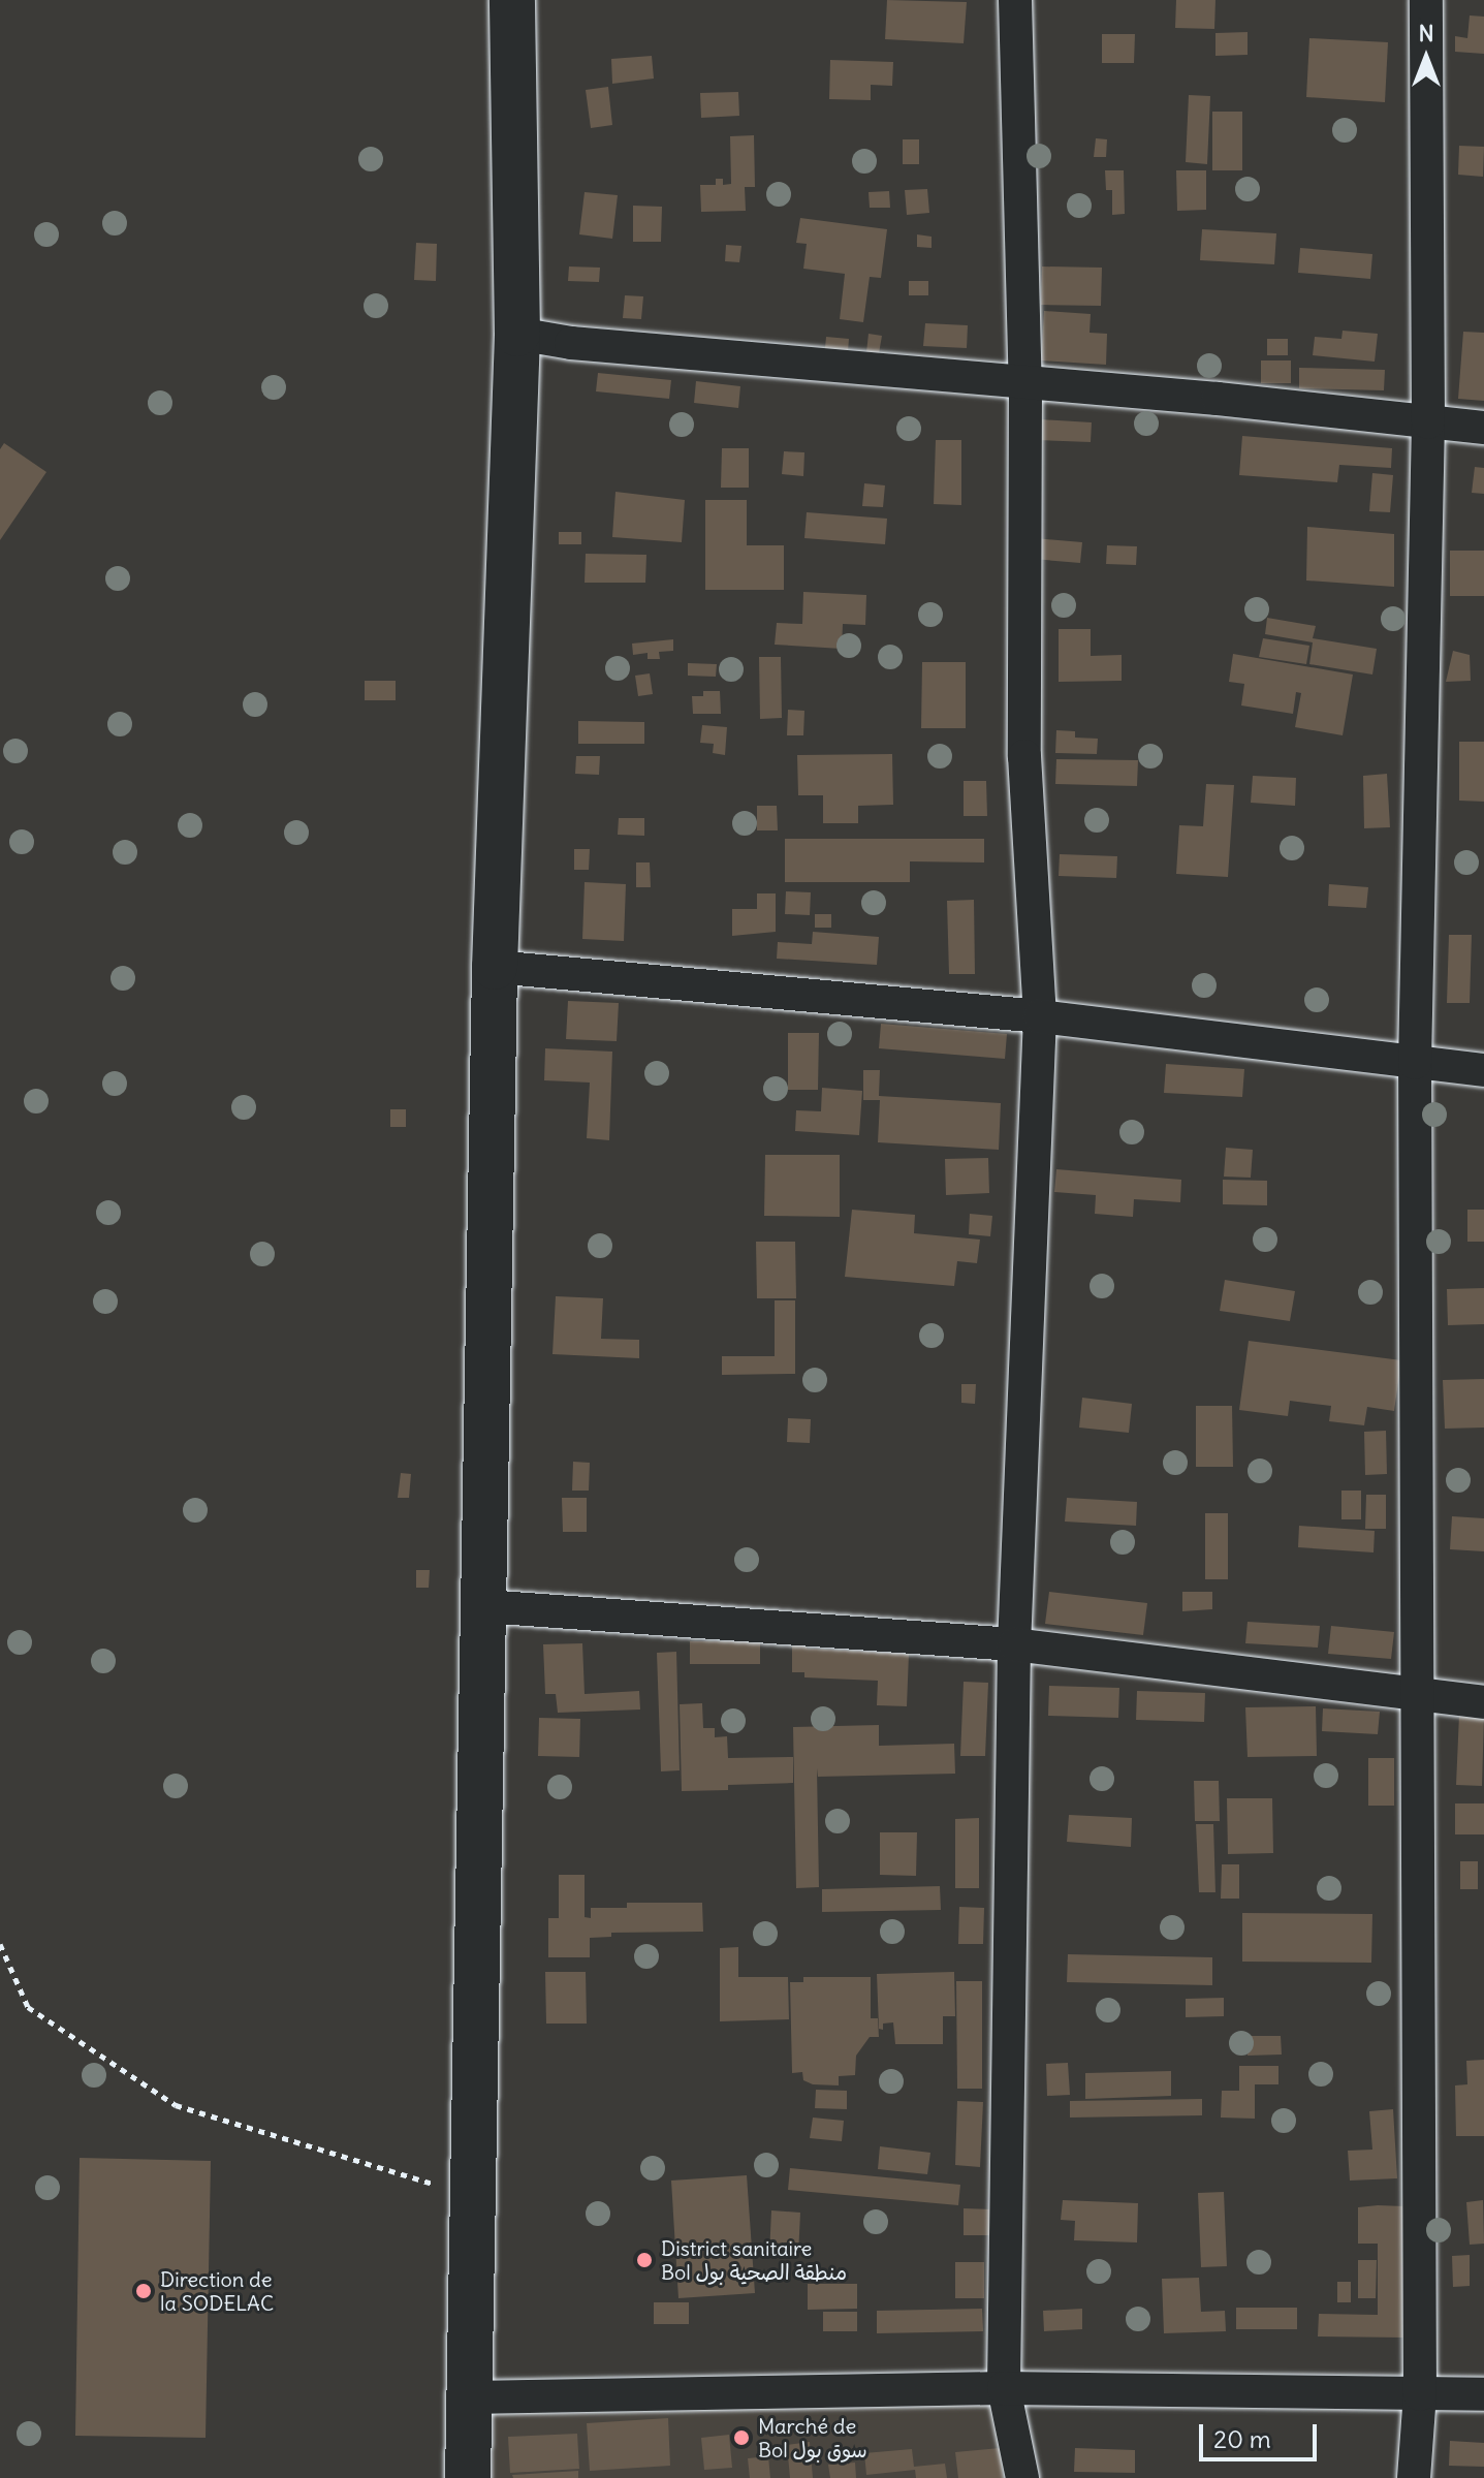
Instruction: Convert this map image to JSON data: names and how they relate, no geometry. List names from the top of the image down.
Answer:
{
  "places": ["District sanitaire Bol منطقة الصحية بول", "Direction de la SODELAC", "Marché de Bol سوق بول"],
  "scale_bar": "20 m",
  "north": "top"
}
